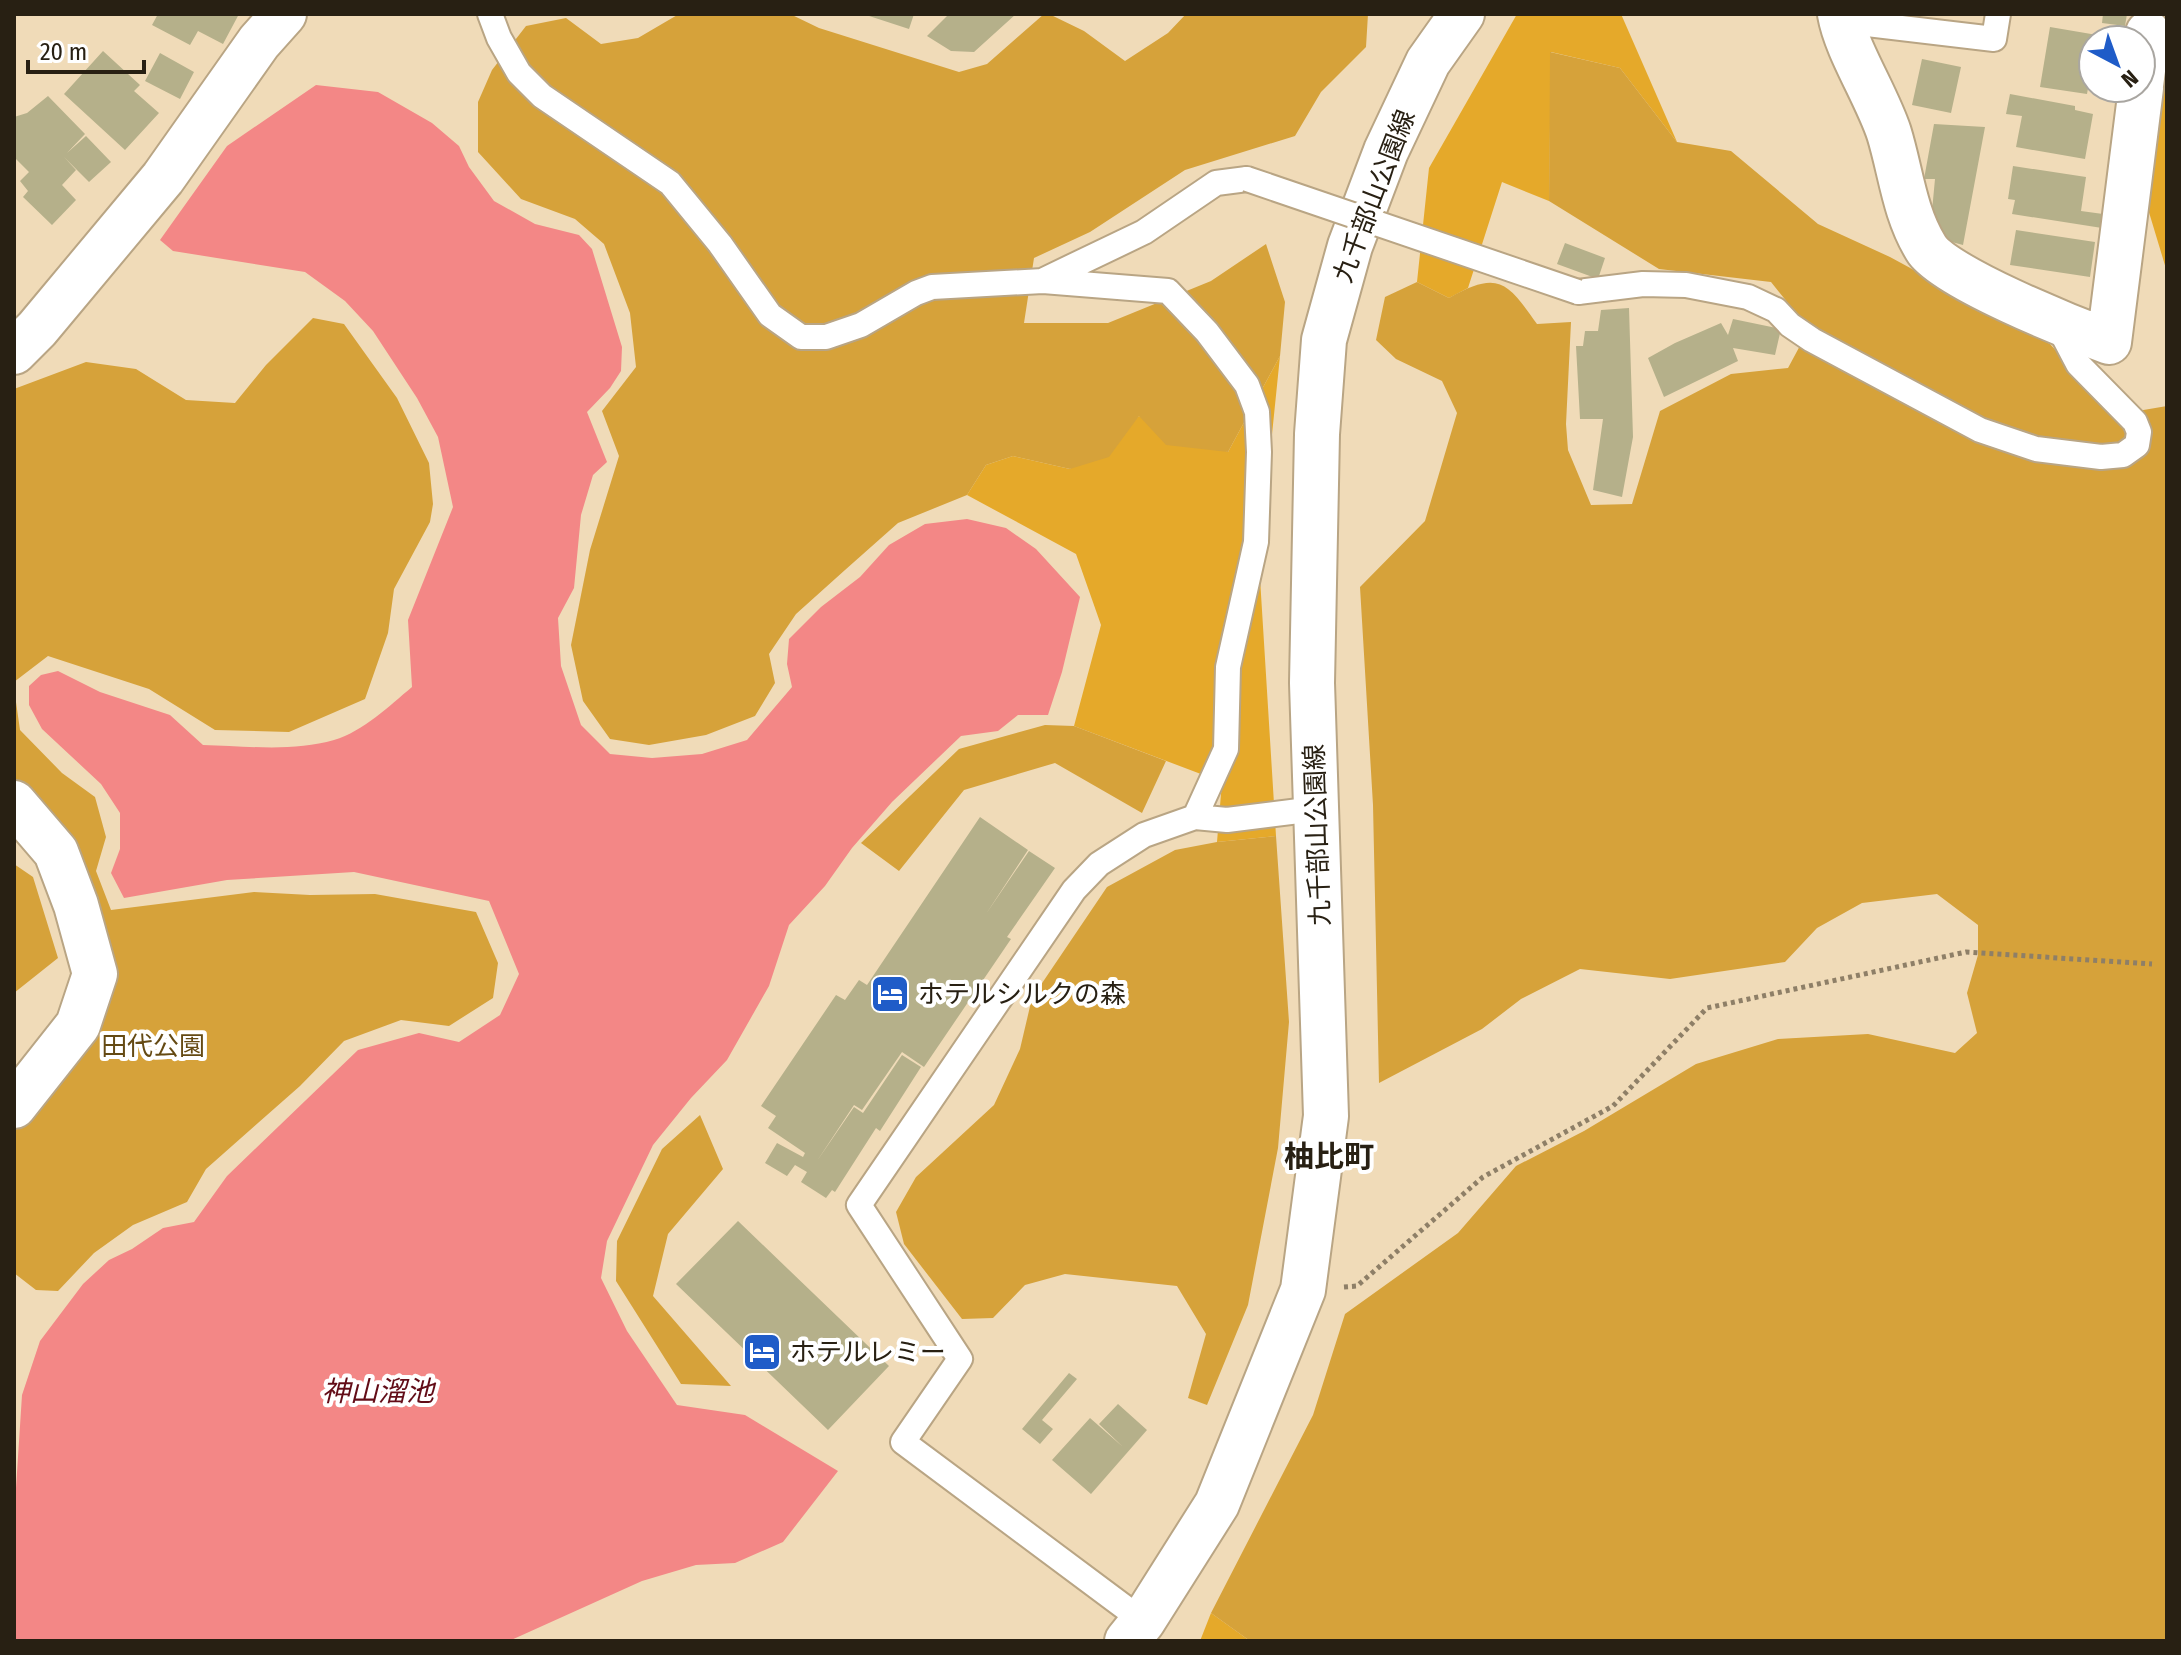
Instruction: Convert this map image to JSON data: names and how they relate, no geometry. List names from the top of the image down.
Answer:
{
  "streets": {
    "main road": ["九千部山公園線"]
  },
  "districts": ["柚比町"],
  "water": ["神山溜池"],
  "parks": ["田代公園"],
  "places": {
    "hotel": ["ホテルシルクの森", "ホテルレミー"]
  },
  "scale_bar": "20 m",
  "north": "bottom right"
}
